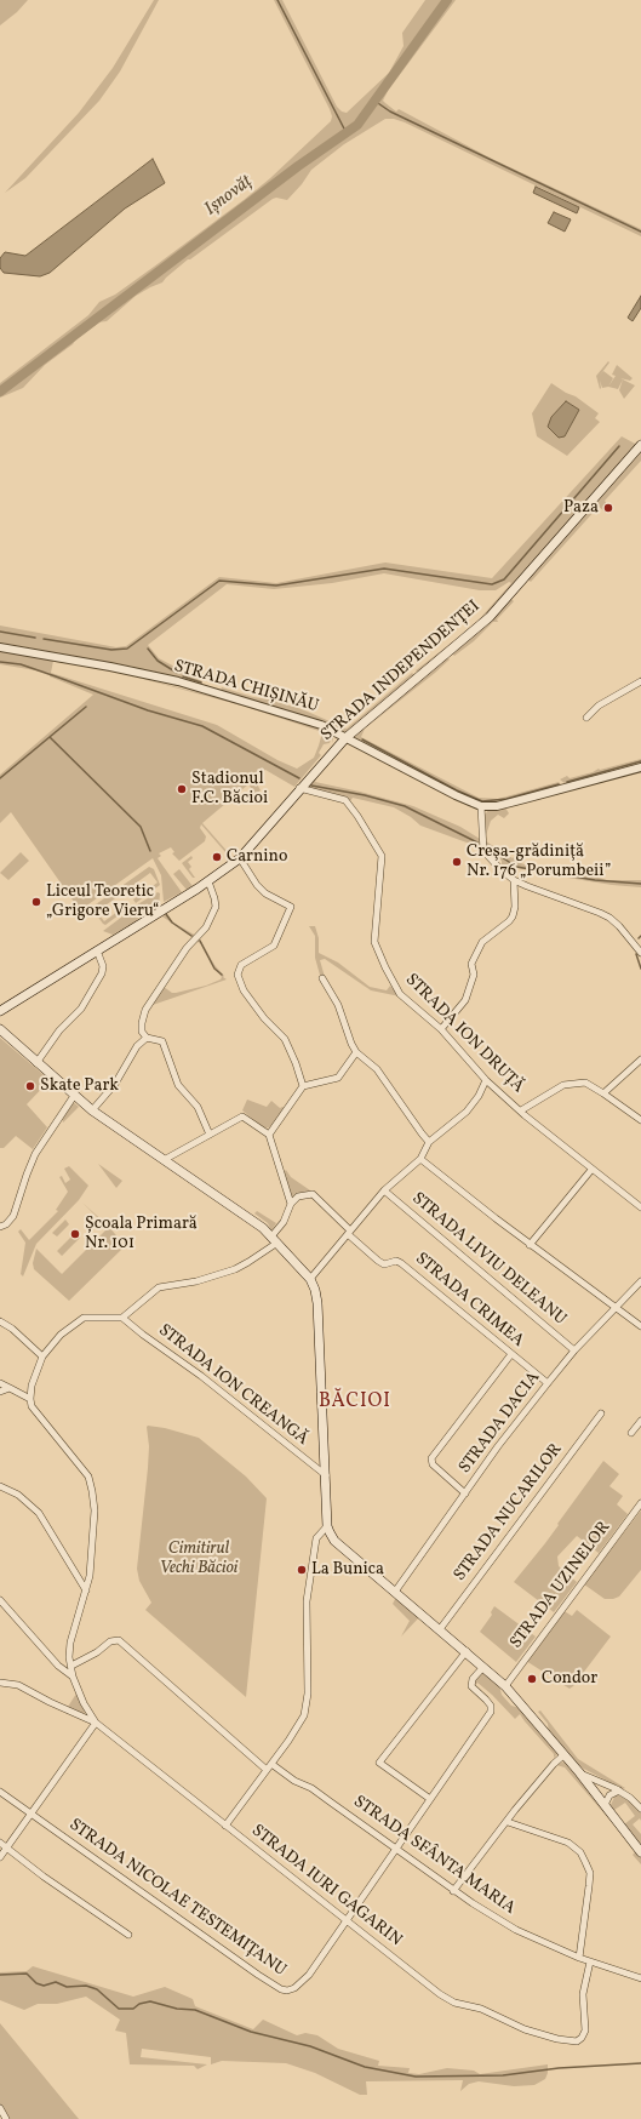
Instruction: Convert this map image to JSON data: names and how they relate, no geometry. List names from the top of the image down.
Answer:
{
  "streets": {
    "main road": ["STRADA INDEPENDENȚEI"],
    "street": [
      "STRADA CHIȘINĂU",
      "STRADA ION DRUȚĂ",
      "STRADA LIVIU DELEANU",
      "STRADA CRIMEA",
      "STRADA ION CREANGĂ",
      "STRADA DACIA",
      "STRADA NUCARILOR",
      "STRADA UZINELOR",
      "STRADA SFÂNTA MARIA",
      "STRADA IURI GAGARIN",
      "STRADA NICOLAE TESTEMIȚANU"
    ]
  },
  "crossings": [
    ["STRADA INDEPENDENȚEI", "STRADA CHIȘINĂU"],
    ["STRADA INDEPENDENȚEI", "STRADA ION DRUȚĂ"],
    ["STRADA LIVIU DELEANU", "STRADA DACIA"],
    ["STRADA CRIMEA", "STRADA DACIA"],
    ["STRADA SFÂNTA MARIA", "STRADA IURI GAGARIN"],
    ["STRADA SFÂNTA MARIA", "STRADA NICOLAE TESTEMIȚANU"],
    ["STRADA IURI GAGARIN", "STRADA NICOLAE TESTEMIȚANU"]
  ],
  "districts": ["BĂCIOI"],
  "water": ["Ișnovăț"],
  "parks": ["Cimitirul Vechi Băcioi"],
  "places": [
    "Paza",
    "Stadionul F.C. Băcioi",
    "Carnino",
    "Creşa-grădiniţă Nr. 176 „Porumbeii”",
    "Liceul Teoretic „Grigore Vieru“",
    "Skate Park",
    "Școala Primară Nr. 101",
    "La Bunica",
    "Condor"
  ]
}
